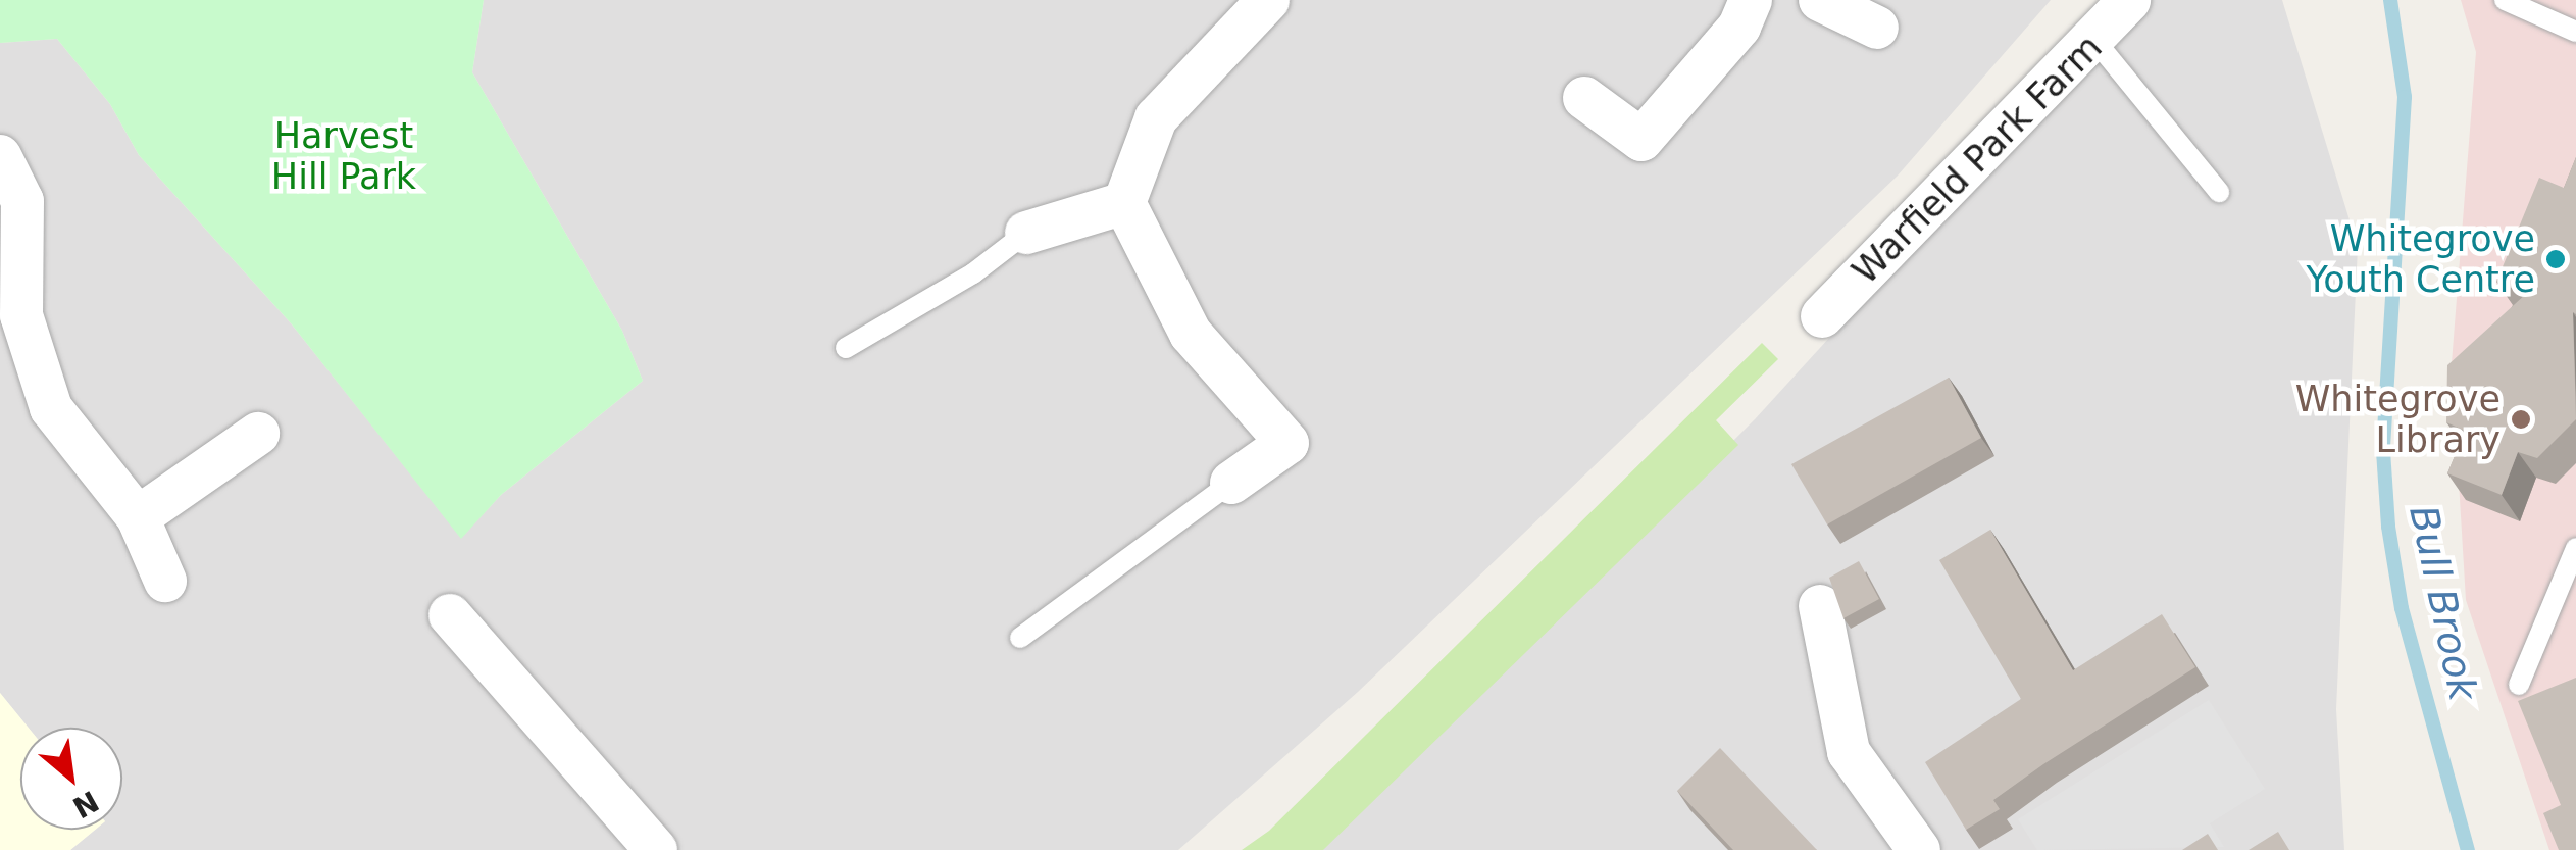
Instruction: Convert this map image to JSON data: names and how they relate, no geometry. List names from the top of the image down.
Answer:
{
  "streets": {
    "street": ["Warfield Park Farm"]
  },
  "water": ["Bull Brook"],
  "parks": ["Harvest Hill Park"],
  "places": ["Whitegrove Youth Centre", "Whitegrove Library"],
  "north": "bottom right"
}
